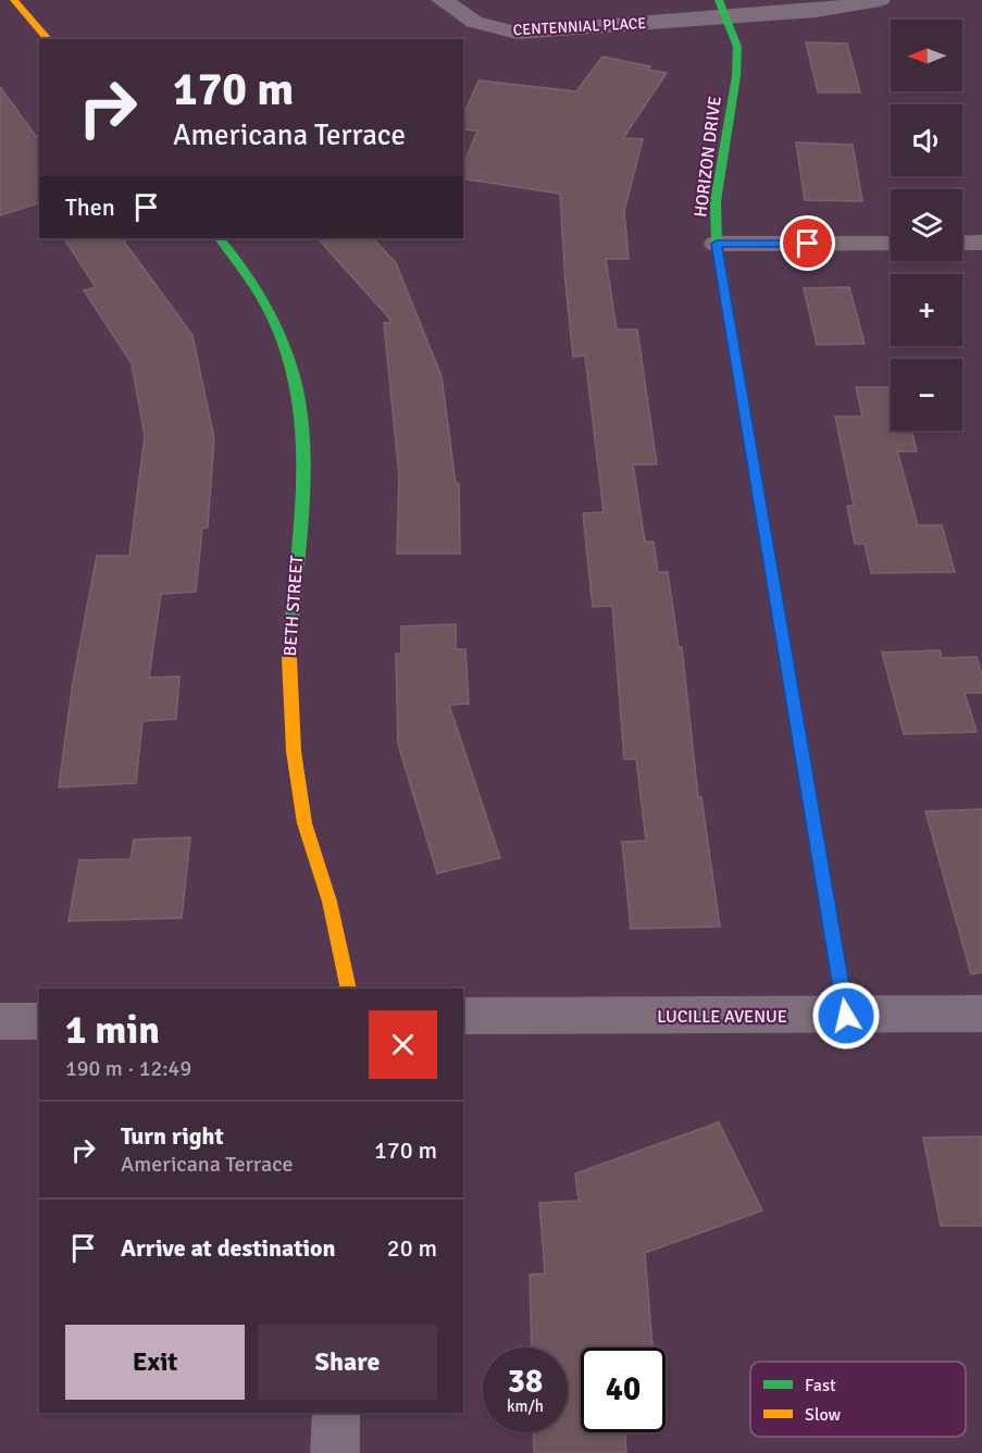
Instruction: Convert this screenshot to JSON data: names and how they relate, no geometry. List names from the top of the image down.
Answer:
{
  "streets": {
    "street": [
      "CENTENNIAL PLACE",
      "HORIZON DRIVE",
      "BETH STREET",
      "LUCILLE AVENUE"
    ]
  },
  "crossings": [
    ["CENTENNIAL PLACE", "HORIZON DRIVE"],
    ["HORIZON DRIVE", "LUCILLE AVENUE"]
  ],
  "legend": ["Fast", "Slow"],
  "north": "left",
  "page": {
    "map_buttons": ["+", "−"],
    "turn": ["170 m", "Americana Terrace"],
    "then": "Then",
    "heading": ["1 min", "190 m · 12:49"],
    "list": [
      {
        "name": "Turn right",
        "note": "Americana Terrace",
        "value": "170 m"
      },
      {
        "name": "Arrive at destination",
        "value": "20 m"
      }
    ],
    "buttons": ["Exit", "Share"],
    "speed": "38 km/h",
    "limit": "40"
  }
}
